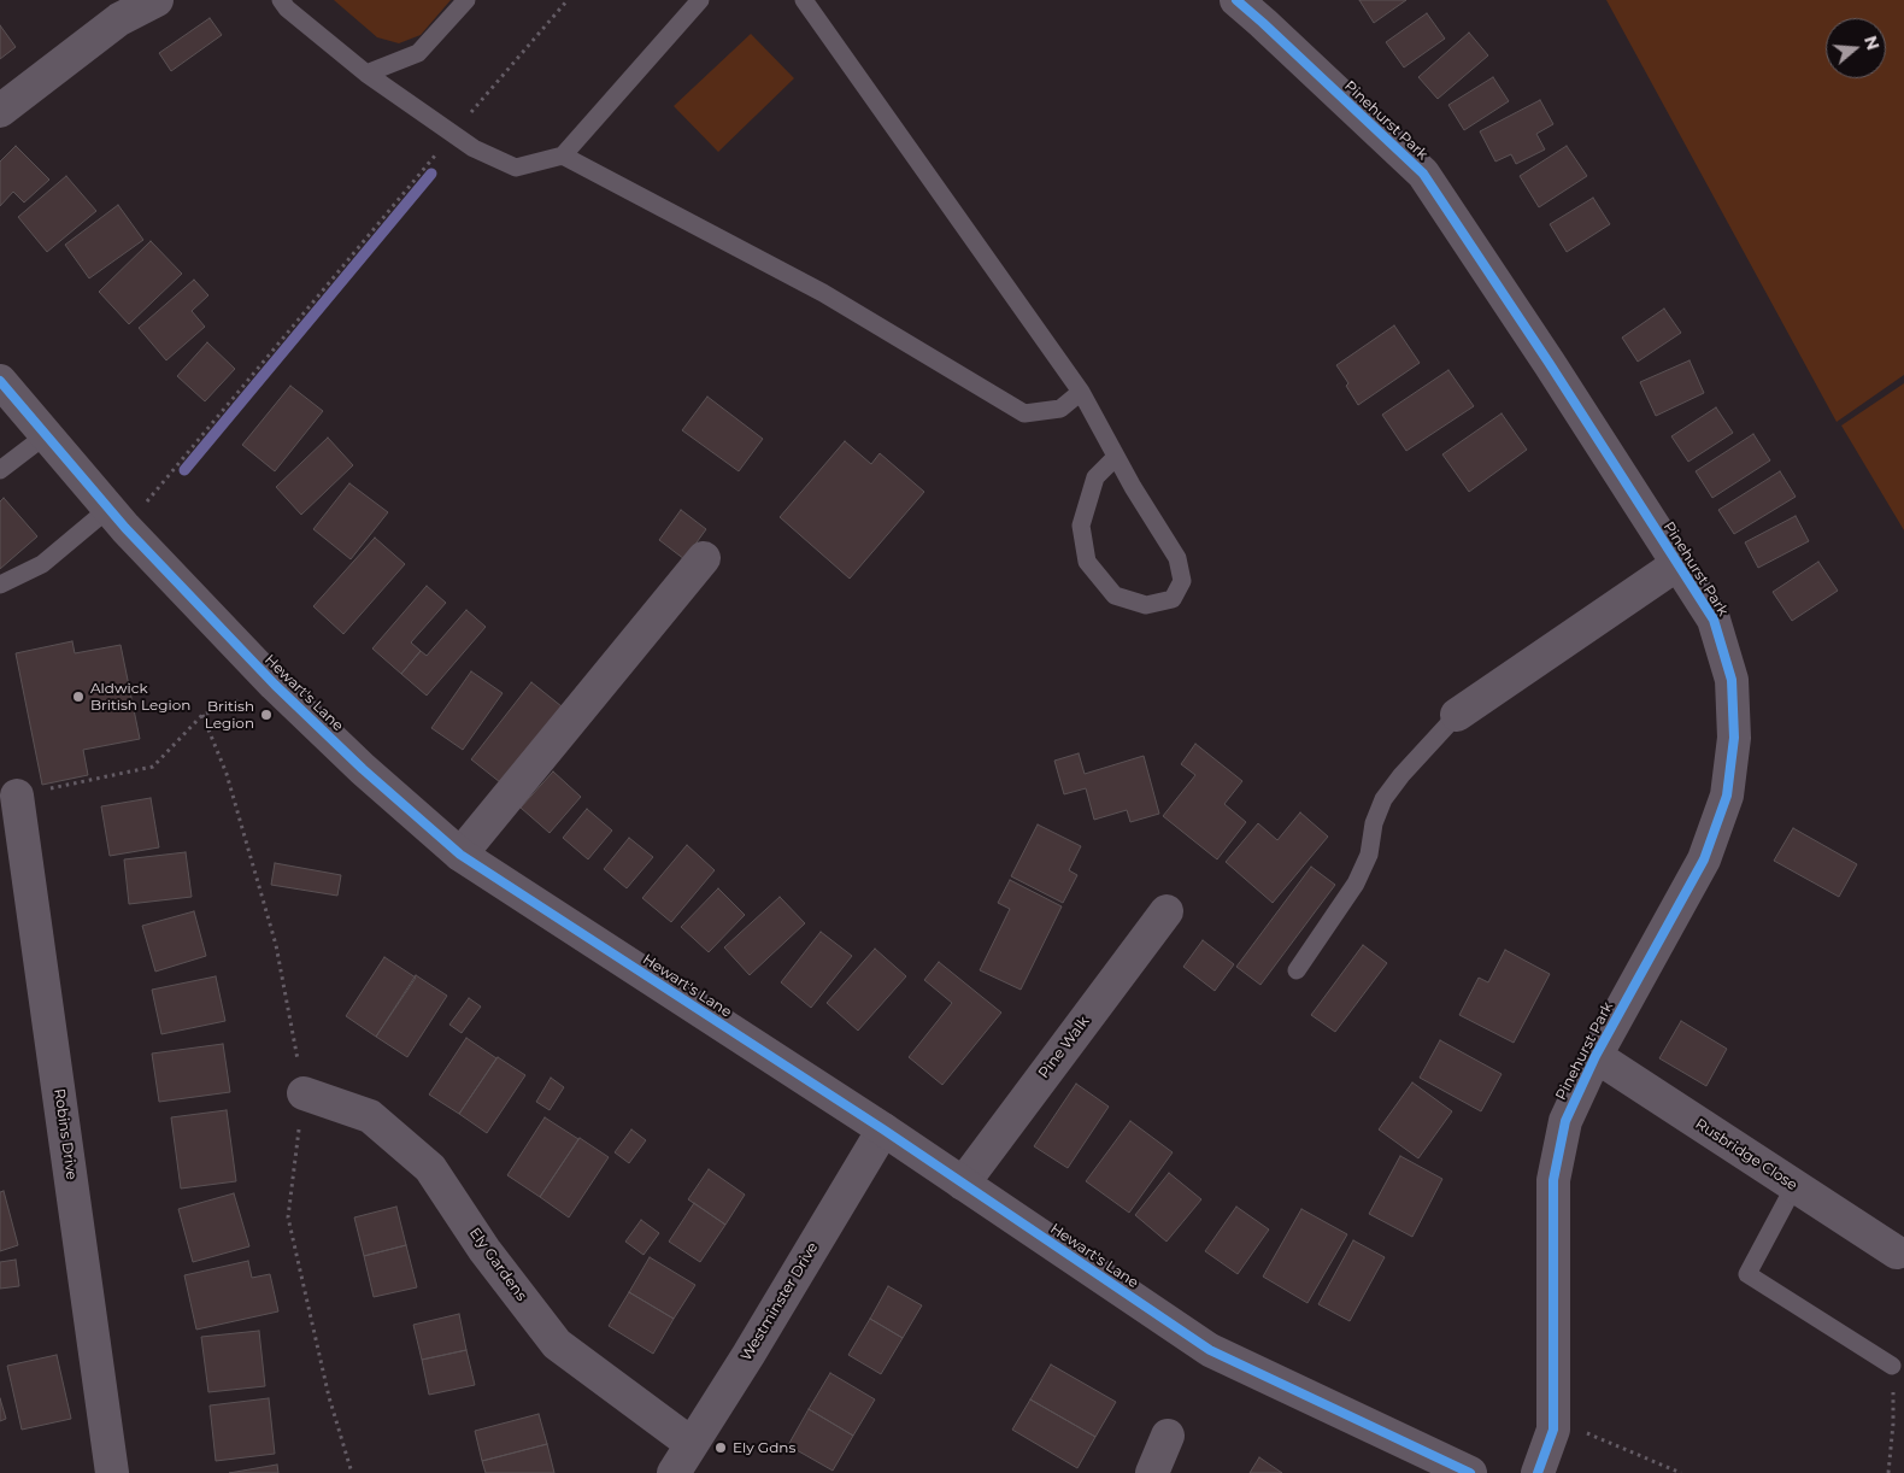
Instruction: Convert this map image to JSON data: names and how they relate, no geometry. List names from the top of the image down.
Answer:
{
  "streets": {
    "street": [
      "Pinehurst Park",
      "Hewart's Lane",
      "Pine Walk",
      "Robins Drive",
      "Rusbridge Close",
      "Ely Gardens",
      "Westminster Drive"
    ]
  },
  "crossings": [
    ["Pinehurst Park", "Rusbridge Close"],
    ["Hewart's Lane", "Pine Walk"],
    ["Hewart's Lane", "Westminster Drive"],
    ["Ely Gardens", "Westminster Drive"]
  ],
  "places": ["Aldwick British Legion", "British Legion", "Ely Gdns"],
  "north": "right"
}
